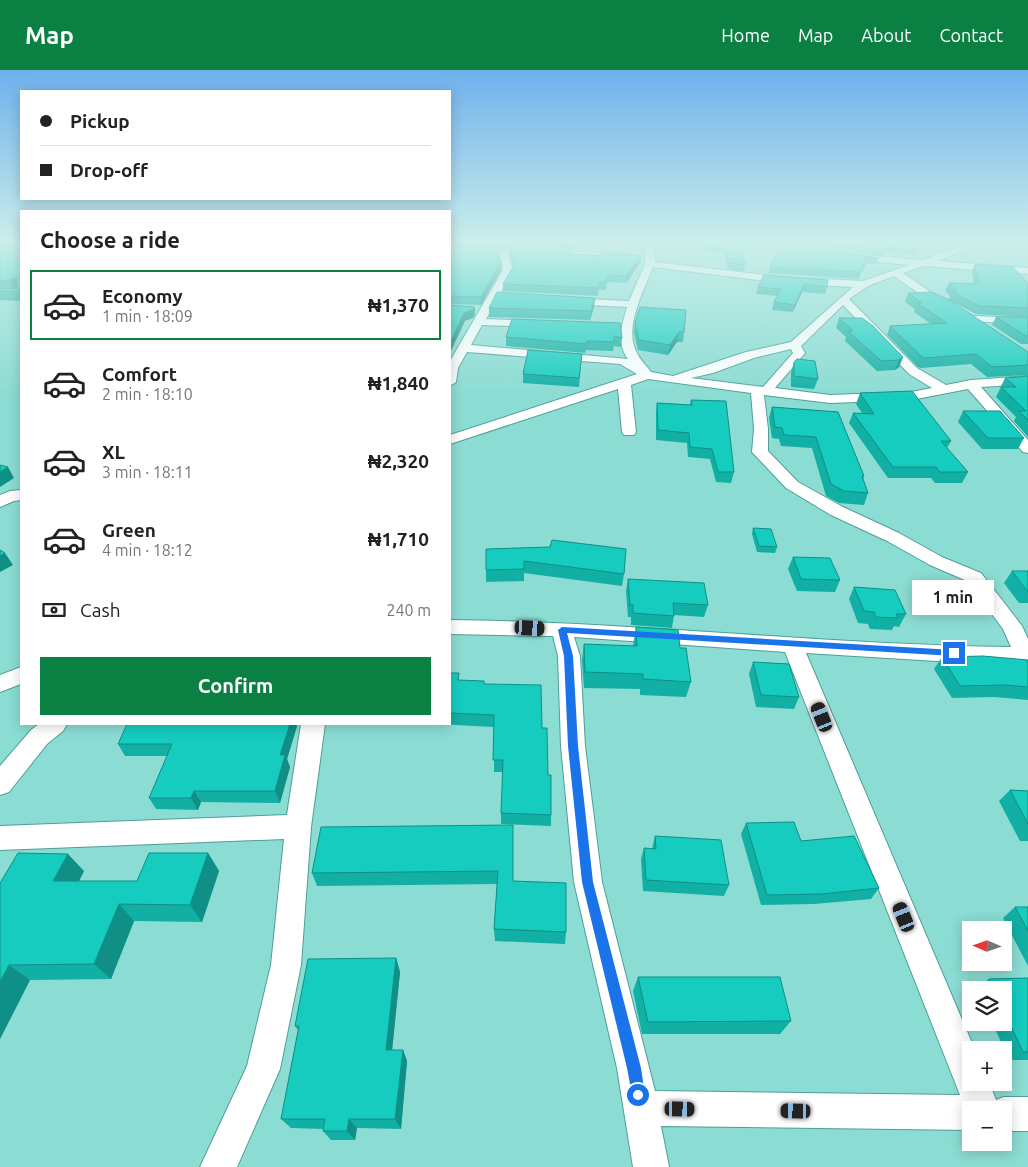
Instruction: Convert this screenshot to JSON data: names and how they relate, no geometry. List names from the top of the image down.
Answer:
{
  "north": "left",
  "page": {
    "header": "Map",
    "nav": [
      "Home",
      "Map",
      "About",
      "Contact"
    ],
    "banner": ["Pickup", "Drop-off"],
    "heading": "Choose a ride",
    "list": [
      {
        "name": "Economy",
        "note": "1 min · 18:09",
        "value": "₦1,370"
      },
      {
        "name": "Comfort",
        "note": "2 min · 18:10",
        "value": "₦1,840"
      },
      {
        "name": "XL",
        "note": "3 min · 18:11",
        "value": "₦2,320"
      },
      {
        "name": "Green",
        "note": "4 min · 18:12",
        "value": "₦1,710"
      }
    ],
    "bubble": "1 min",
    "pay": ["Cash", "240 m"],
    "buttons": "Confirm",
    "map_buttons": ["+", "−"]
  }
}
